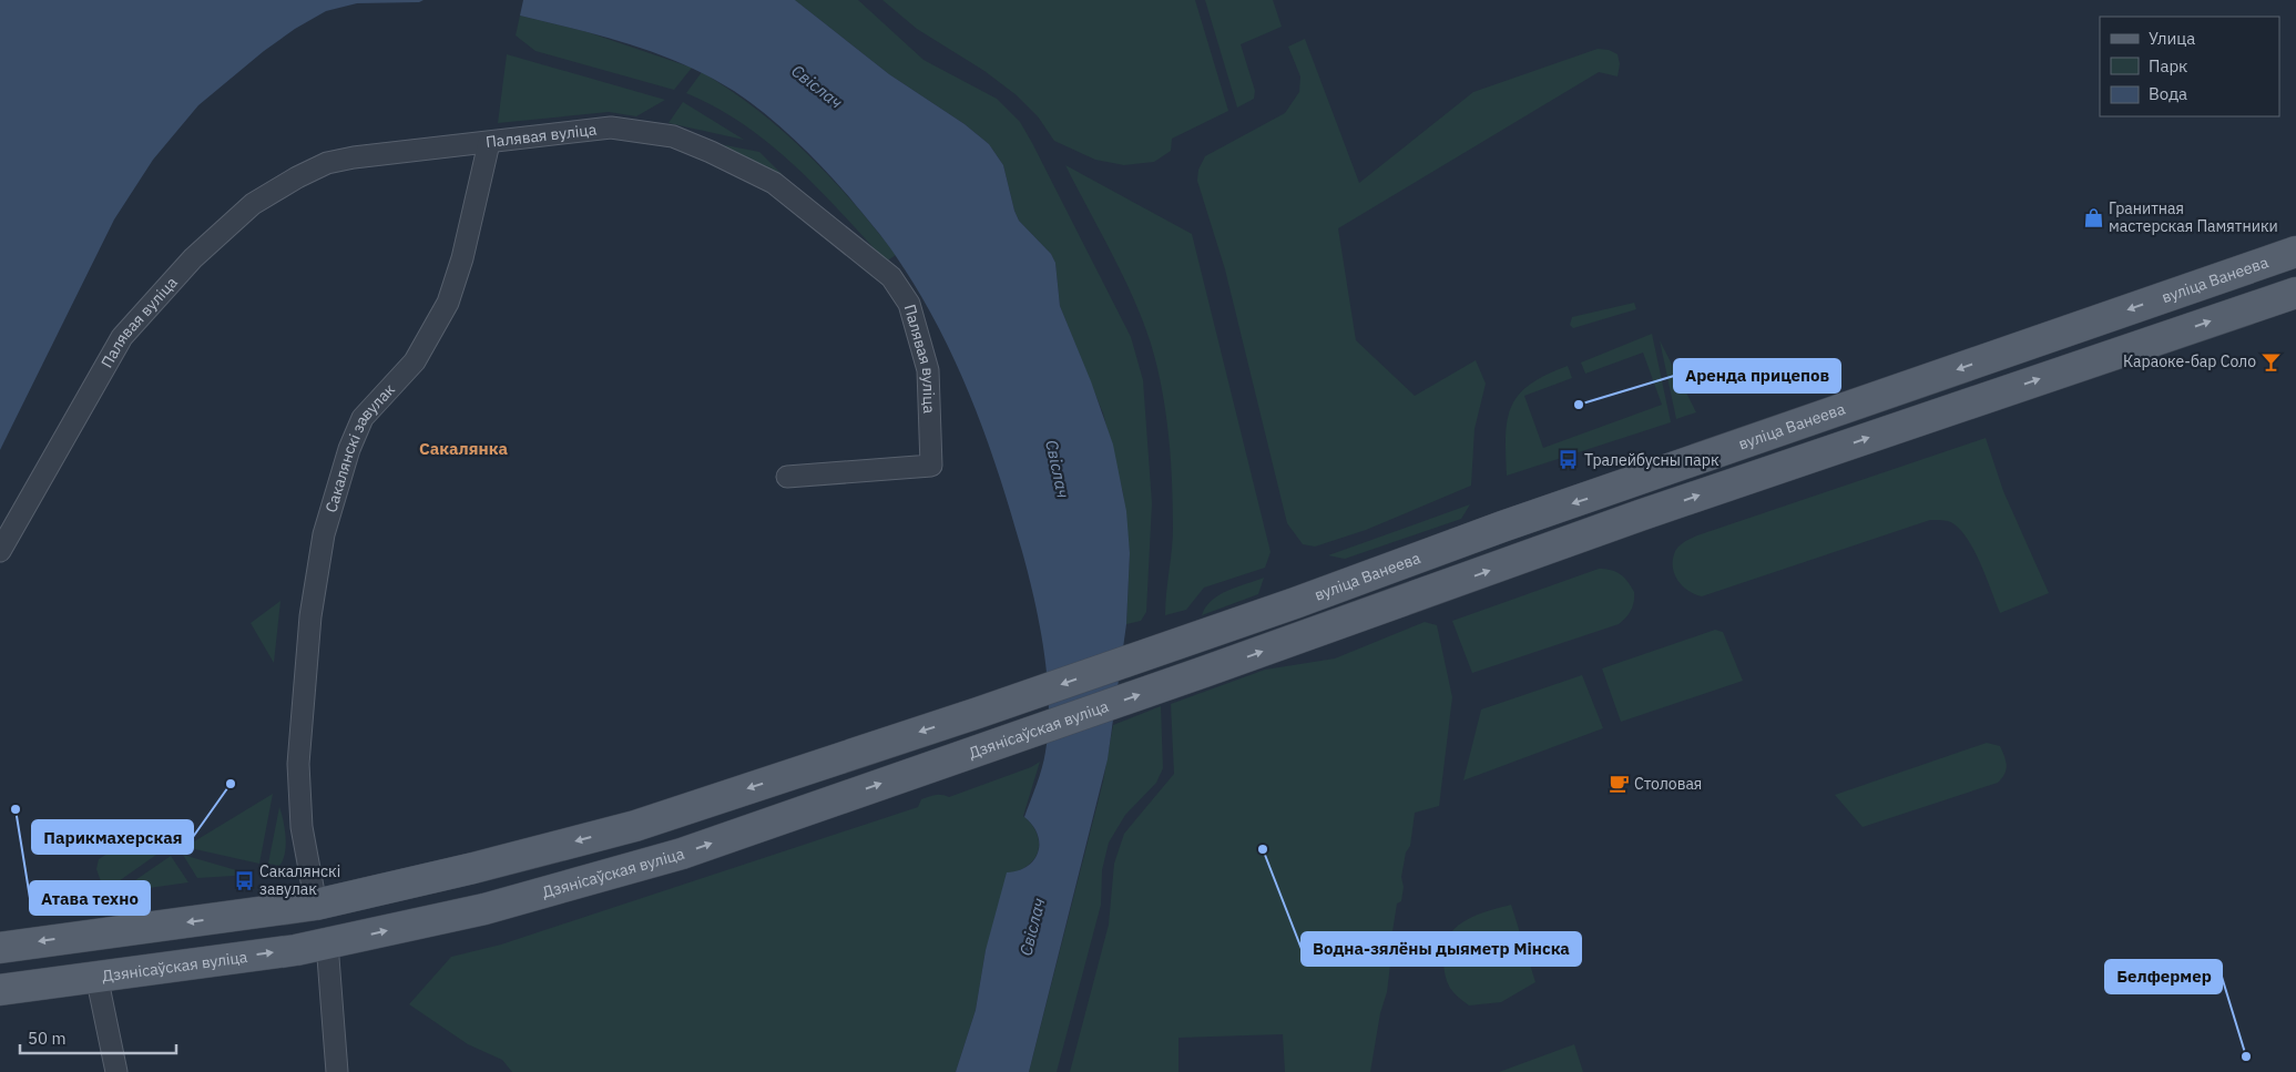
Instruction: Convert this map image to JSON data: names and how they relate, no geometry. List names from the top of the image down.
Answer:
{
  "streets": {
    "main road": ["вуліца Ванеева", "Дзянісаўская вуліца"],
    "street": ["Палявая вуліца", "Сакалянскі завулак"]
  },
  "crossings": [
    ["Палявая вуліца", "Сакалянскі завулак"],
    ["вуліца Ванеева", "Сакалянскі завулак"]
  ],
  "one_way": ["Дзянісаўская вуліца"],
  "districts": ["Сакалянка"],
  "water": ["Свіслач"],
  "places": {
    "shop": ["Гранитная мастерская Памятники"],
    "bar": ["Караоке-бар Соло"],
    "other": [
      "Аренда прицепов",
      "Парикмахерская",
      "Атава техно",
      "Водна-зялёны дыяметр Мінска",
      "Белфермер"
    ],
    "bus stop": ["Тралейбусны парк", "Сакалянскі завулак"],
    "cafe": ["Столовая"]
  },
  "legend": ["Улица", "Парк", "Вода"],
  "scale_bar": "50 m"
}
